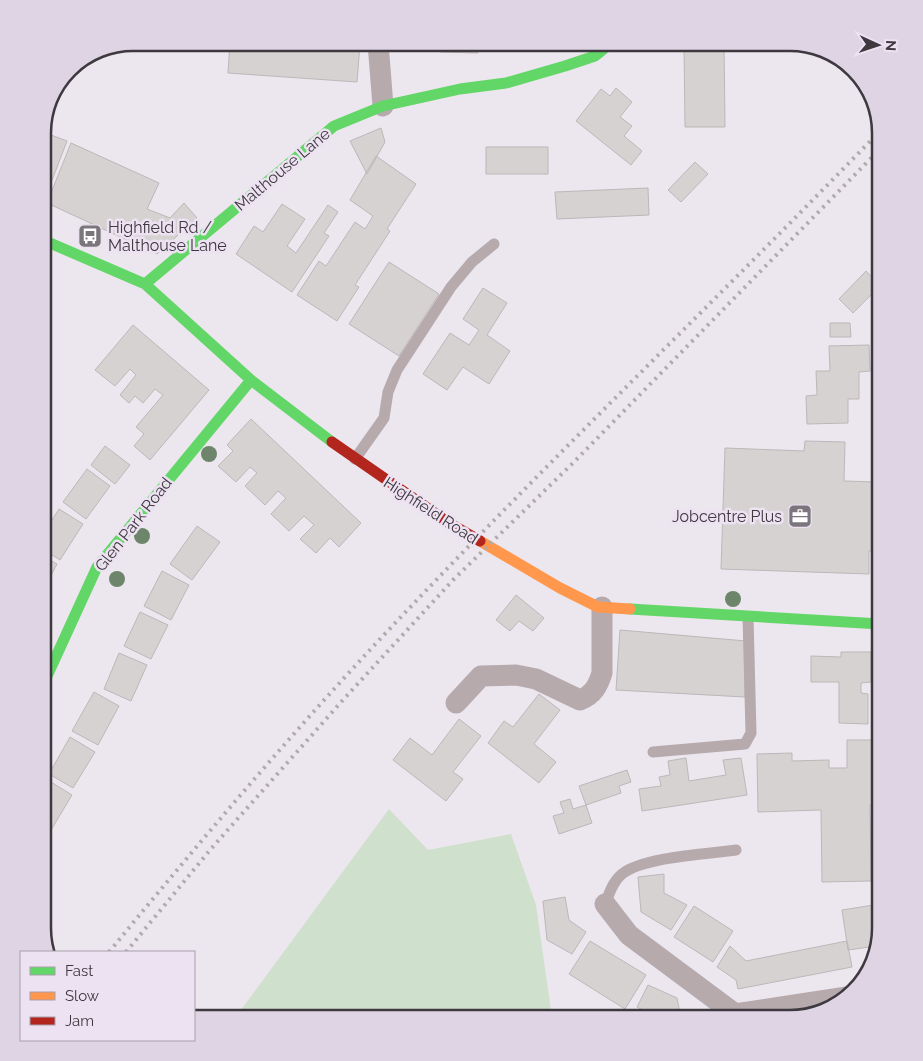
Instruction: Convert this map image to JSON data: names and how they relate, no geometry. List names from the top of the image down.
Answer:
{
  "streets": {
    "main road": ["Malthouse Lane", "Highfield Road", "Glen Park Road"]
  },
  "crossings": [
    ["Malthouse Lane", "Highfield Road"],
    ["Highfield Road", "Glen Park Road"]
  ],
  "places": {
    "bus stop": ["Highfield Rd / Malthouse Lane"],
    "office": ["Jobcentre Plus"]
  },
  "legend": ["Fast", "Slow", "Jam"],
  "north": "right"
}
